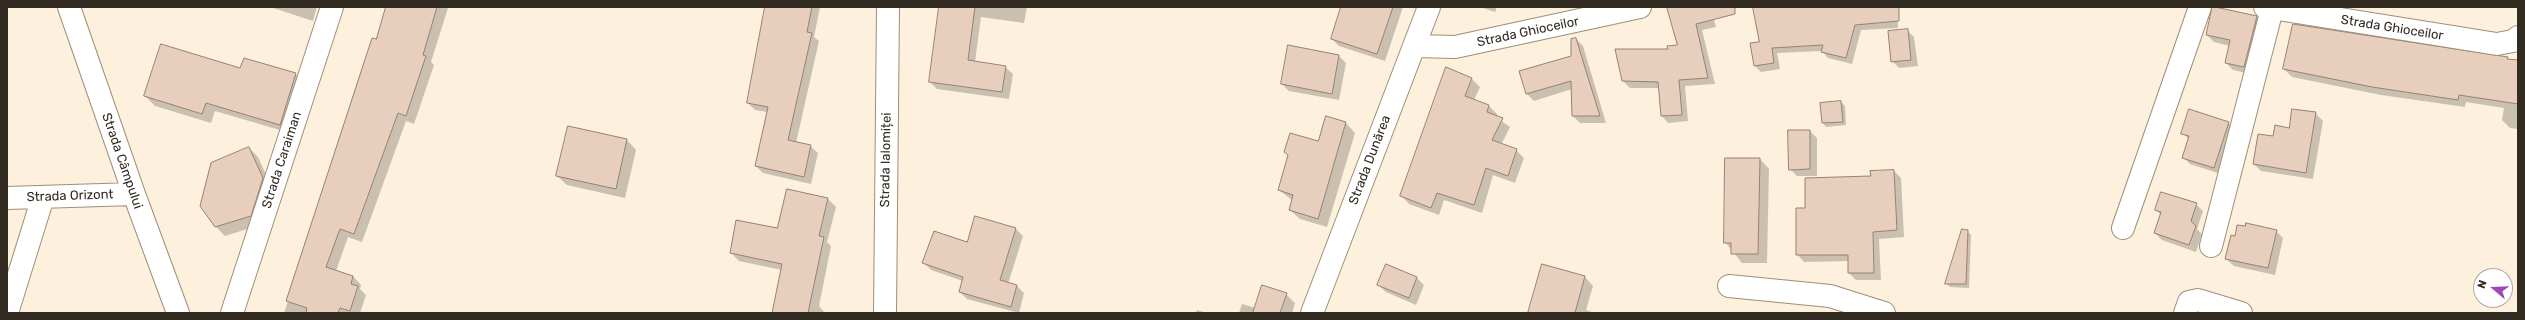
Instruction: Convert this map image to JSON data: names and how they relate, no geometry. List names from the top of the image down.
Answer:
{
  "streets": {
    "street": [
      "Strada Ghioceilor",
      "Strada Caraiman",
      "Strada Ialomiței",
      "Strada Dunărea",
      "Strada Câmpului",
      "Strada Orizont"
    ]
  },
  "crossings": [
    ["Strada Ghioceilor", "Strada Dunărea"],
    ["Strada Câmpului", "Strada Orizont"]
  ],
  "north": "left"
}
